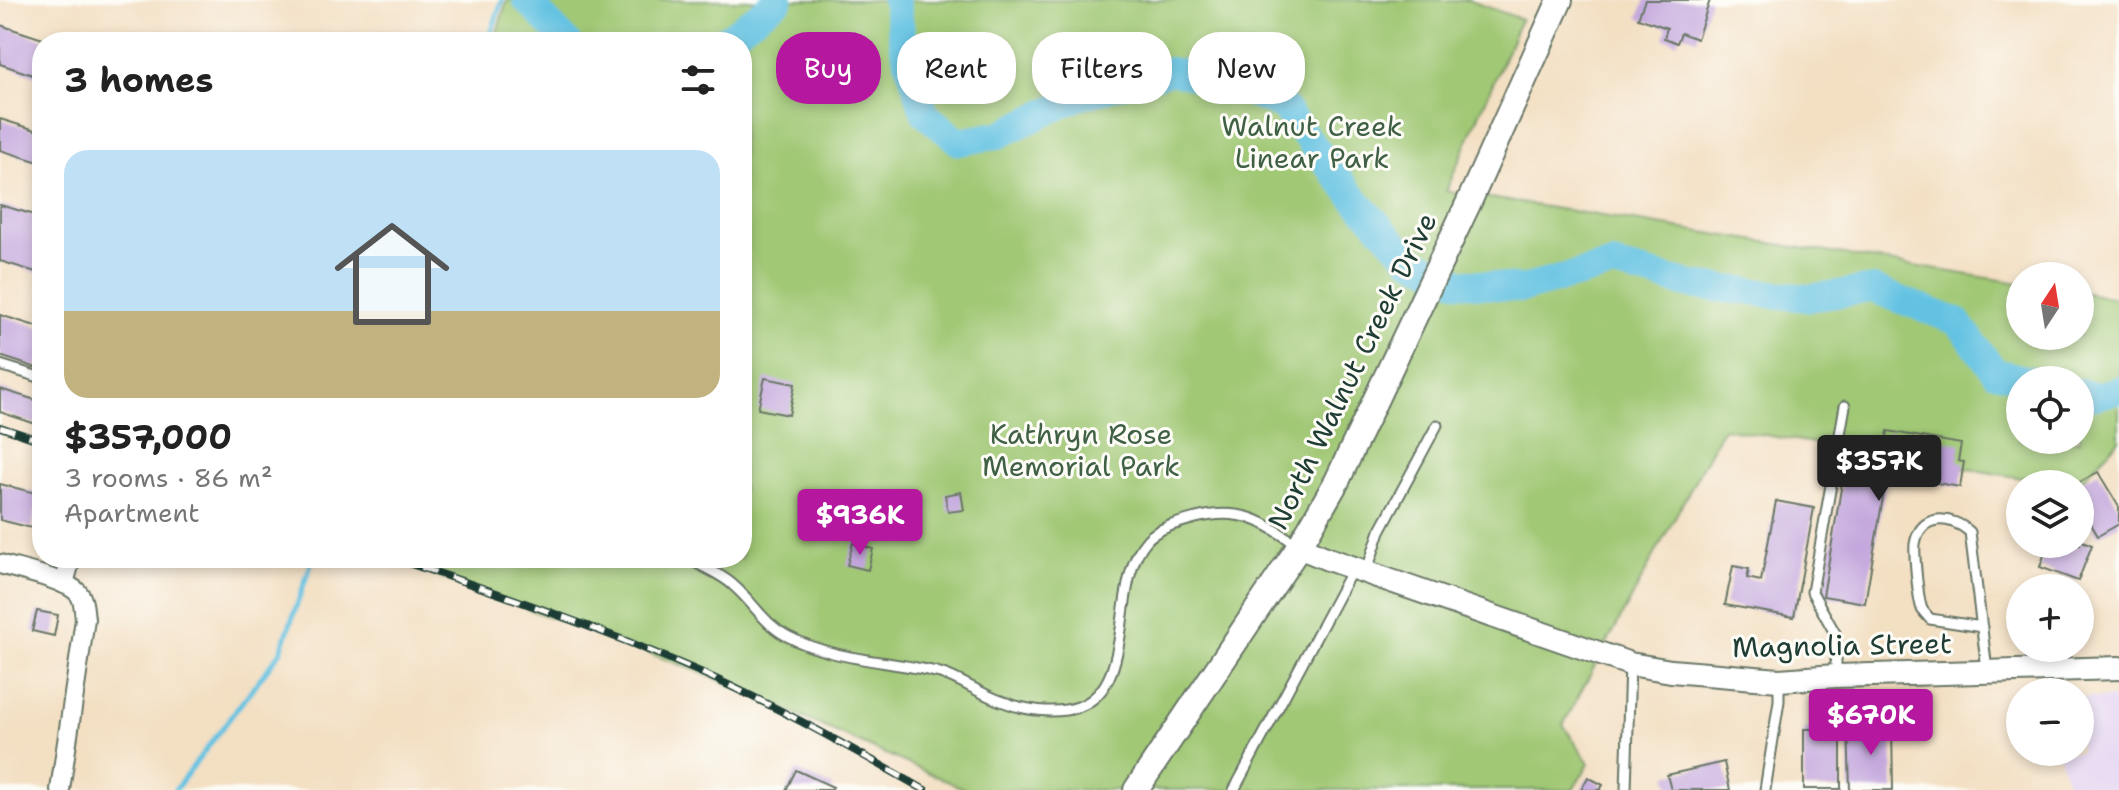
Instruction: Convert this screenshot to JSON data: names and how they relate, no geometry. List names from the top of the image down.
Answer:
{
  "streets": {
    "main road": ["North Walnut Creek Drive"],
    "street": ["Magnolia Street"]
  },
  "crossings": [
    ["North Walnut Creek Drive", "Magnolia Street"]
  ],
  "parks": ["Walnut Creek Linear Park", "Kathryn Rose Memorial Park"],
  "north": "top",
  "page": {
    "chip": [
      "Buy",
      "Rent",
      "Filters",
      "New"
    ],
    "heading": "3 homes",
    "list": [
      {
        "name": "$357,000",
        "note": "3 rooms · 86 m² · Apartment"
      }
    ],
    "map_buttons": ["+", "−"],
    "price": ["$357K", "$936K", "$670K"]
  }
}
